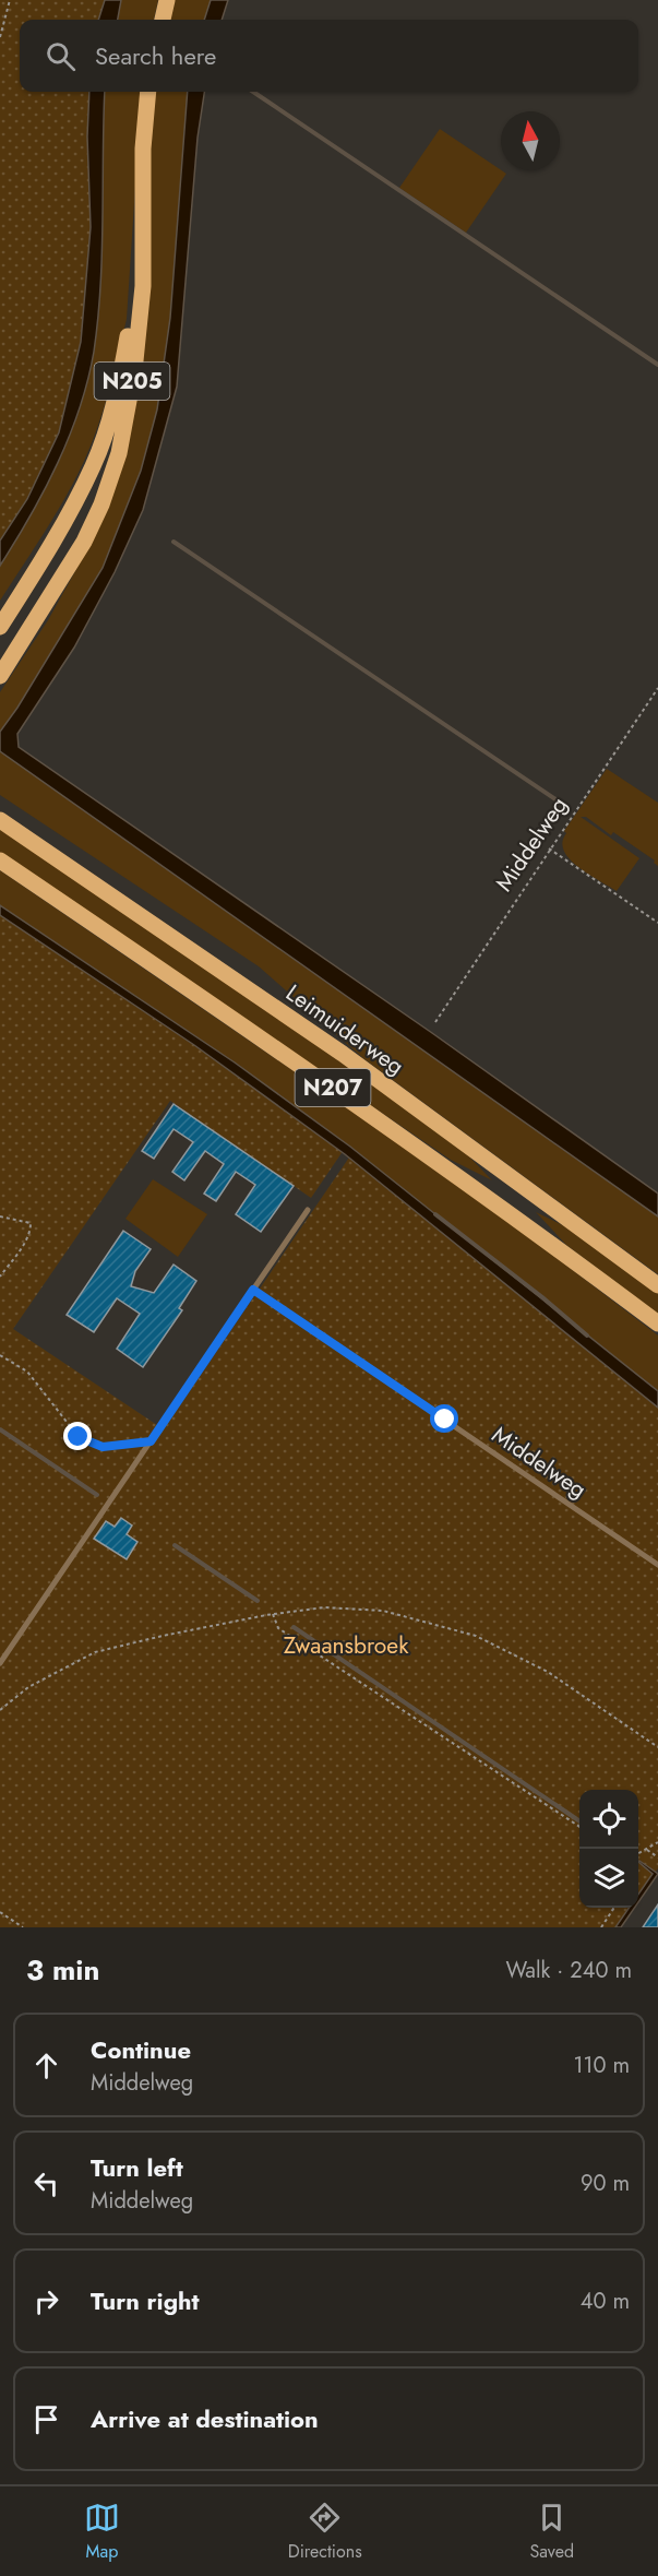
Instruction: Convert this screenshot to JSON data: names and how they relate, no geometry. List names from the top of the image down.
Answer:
{
  "streets": {
    "main road": ["N205", "Leimuiderweg", "N207"],
    "lane": ["Middelweg"]
  },
  "parks": ["Zwaansbroek"],
  "north": "top",
  "page": {
    "search": "Search here",
    "heading": ["3 min", "Walk · 240 m"],
    "list": [
      ["Continue", "Middelweg", "110 m"],
      ["Turn left", "Middelweg", "90 m"],
      ["Turn right", "40 m"],
      "Arrive at destination"
    ],
    "nav": ["Map", "Directions", "Saved"]
  }
}
